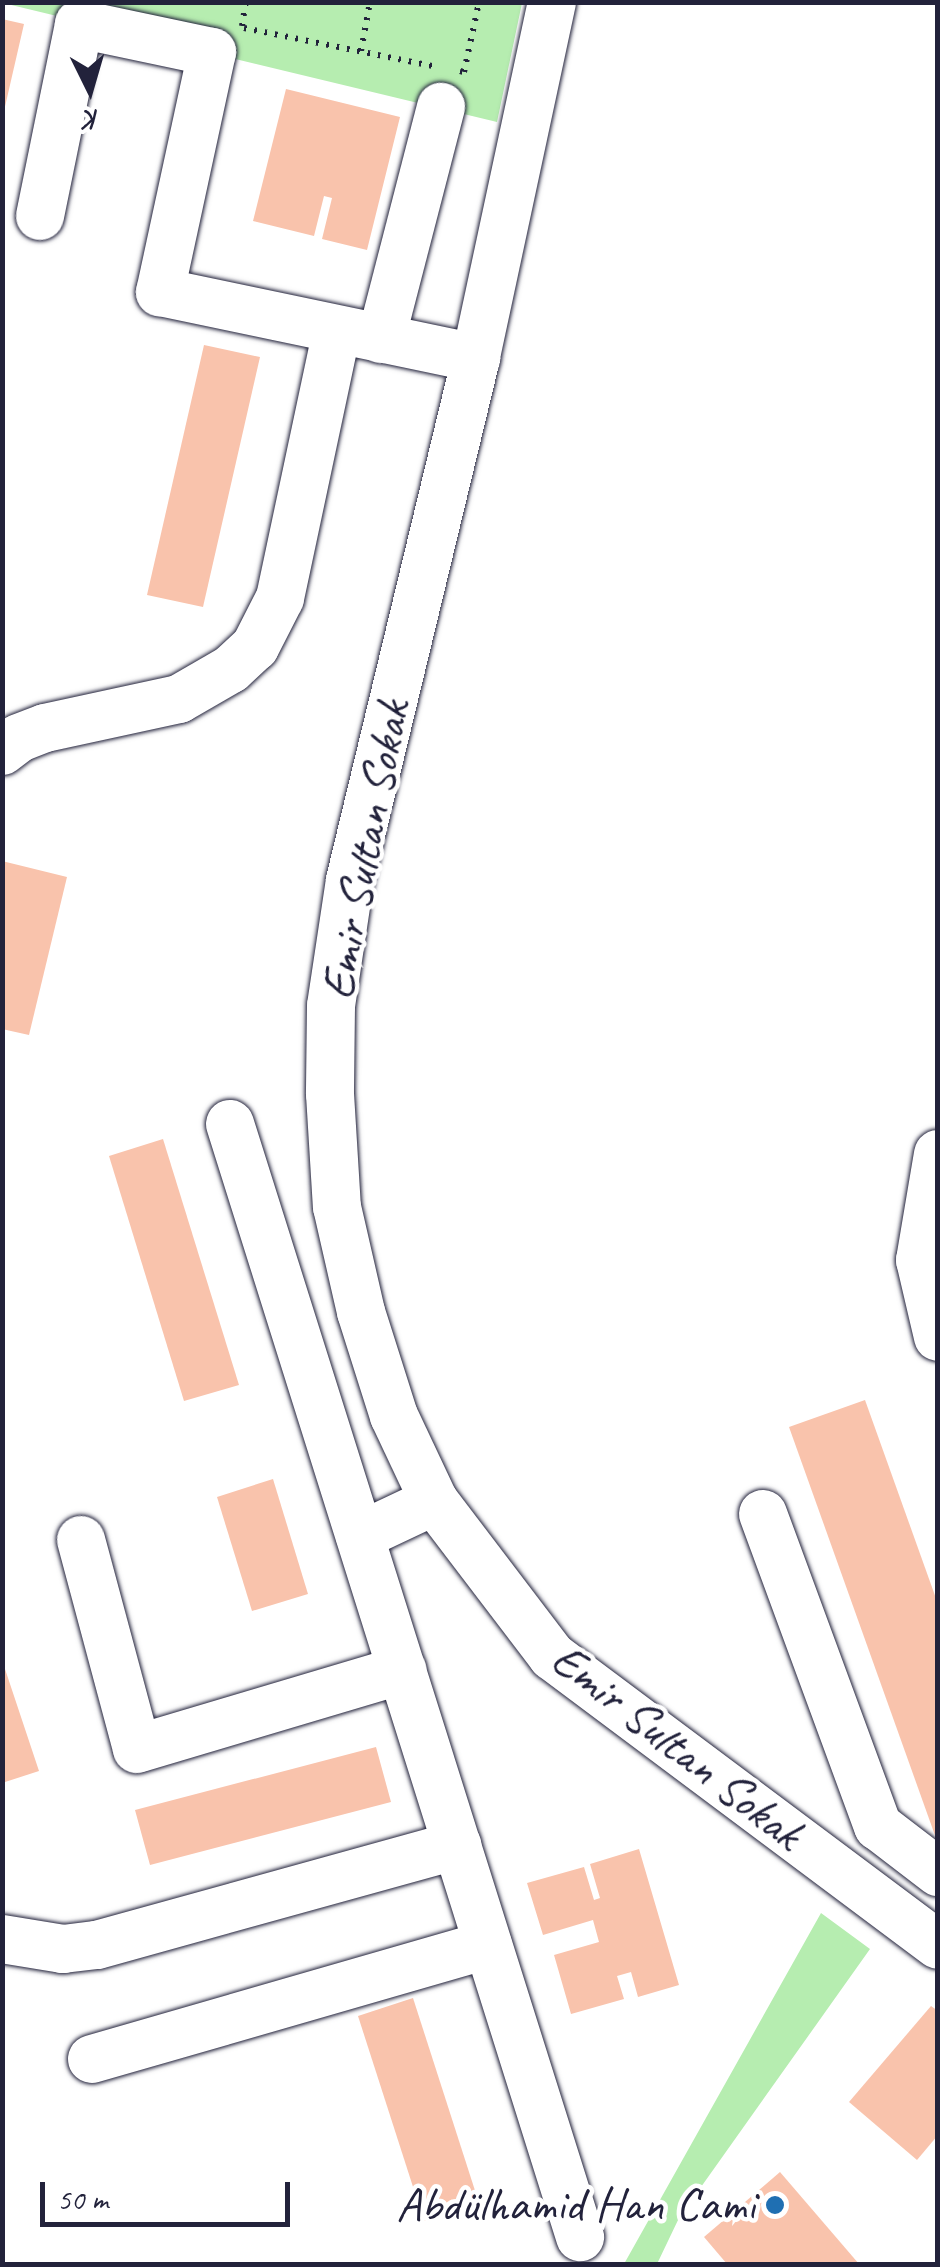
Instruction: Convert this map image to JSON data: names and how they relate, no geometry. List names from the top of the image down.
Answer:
{
  "streets": {
    "street": ["Emir Sultan Sokak"]
  },
  "places": ["Abdülhamid Han Cami"],
  "scale_bar": "50 m",
  "north": "bottom"
}
